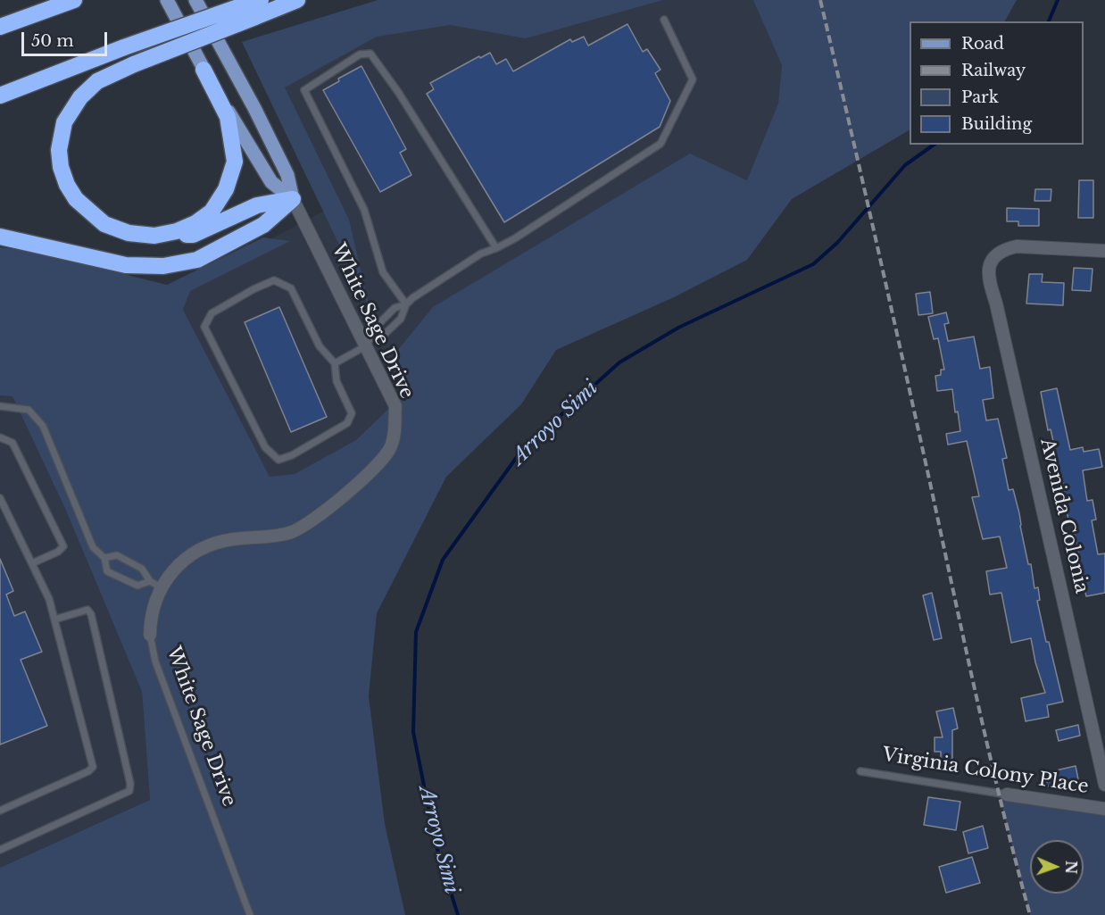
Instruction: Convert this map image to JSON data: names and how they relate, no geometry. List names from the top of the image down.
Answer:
{
  "streets": {
    "street": ["White Sage Drive", "Avenida Colonia", "Virginia Colony Place"]
  },
  "water": ["Arroyo Simi"],
  "legend": [
    "Road",
    "Railway",
    "Park",
    "Building"
  ],
  "scale_bar": "50 m",
  "north": "right"
}
